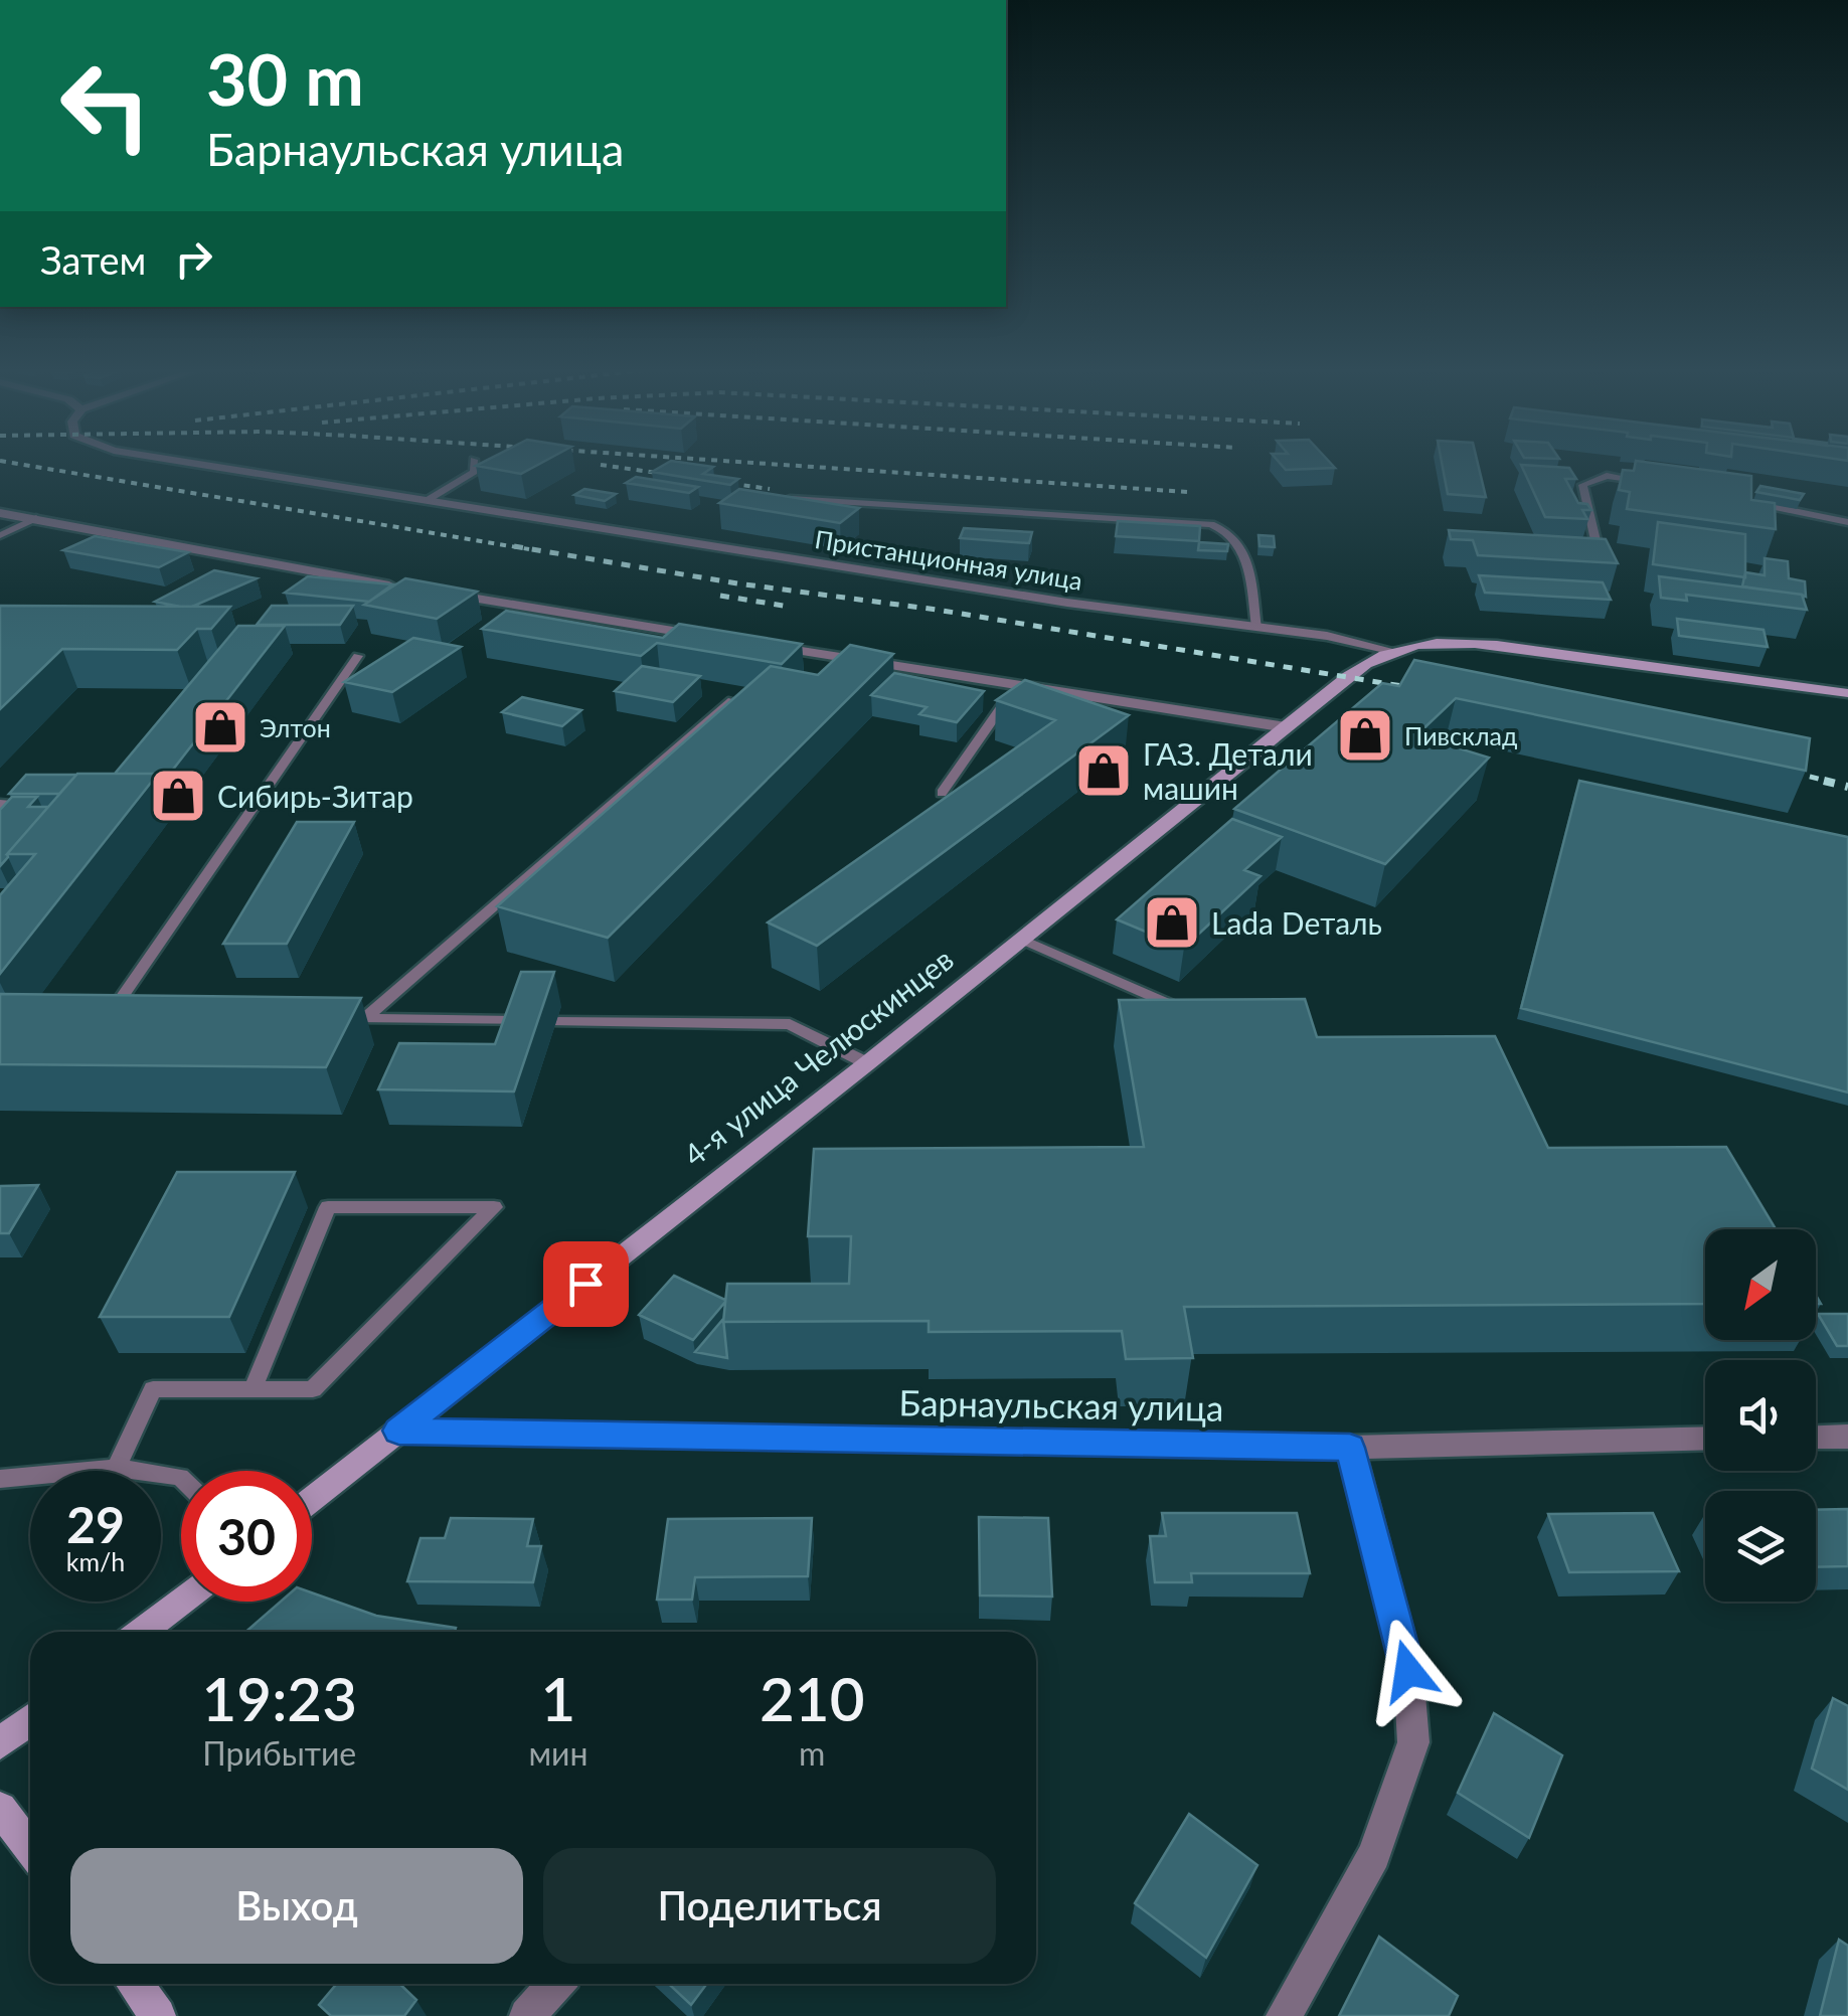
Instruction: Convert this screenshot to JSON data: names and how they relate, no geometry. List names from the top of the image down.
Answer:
{
  "streets": {
    "main road": ["Пристанционная улица", "4-я улица Челюскинцев"],
    "street": ["Барнаульская улица"]
  },
  "crossings": [
    ["Пристанционная улица", "4-я улица Челюскинцев"],
    ["4-я улица Челюскинцев", "Барнаульская улица"]
  ],
  "places": {
    "shop": [
      "Элтон",
      "Пивсклад",
      "ГАЗ. Детали машин",
      "Сибирь-Зитар",
      "Lada Dеталь"
    ]
  },
  "north": "bottom left",
  "page": {
    "turn": ["30 m", "Барнаульская улица"],
    "then": "Затем",
    "speed": "29 km/h",
    "limit": "30",
    "eta": [
      "19:23",
      "Прибытие",
      "1",
      "мин",
      "210",
      "m"
    ],
    "buttons": ["Выход", "Поделиться"]
  }
}
